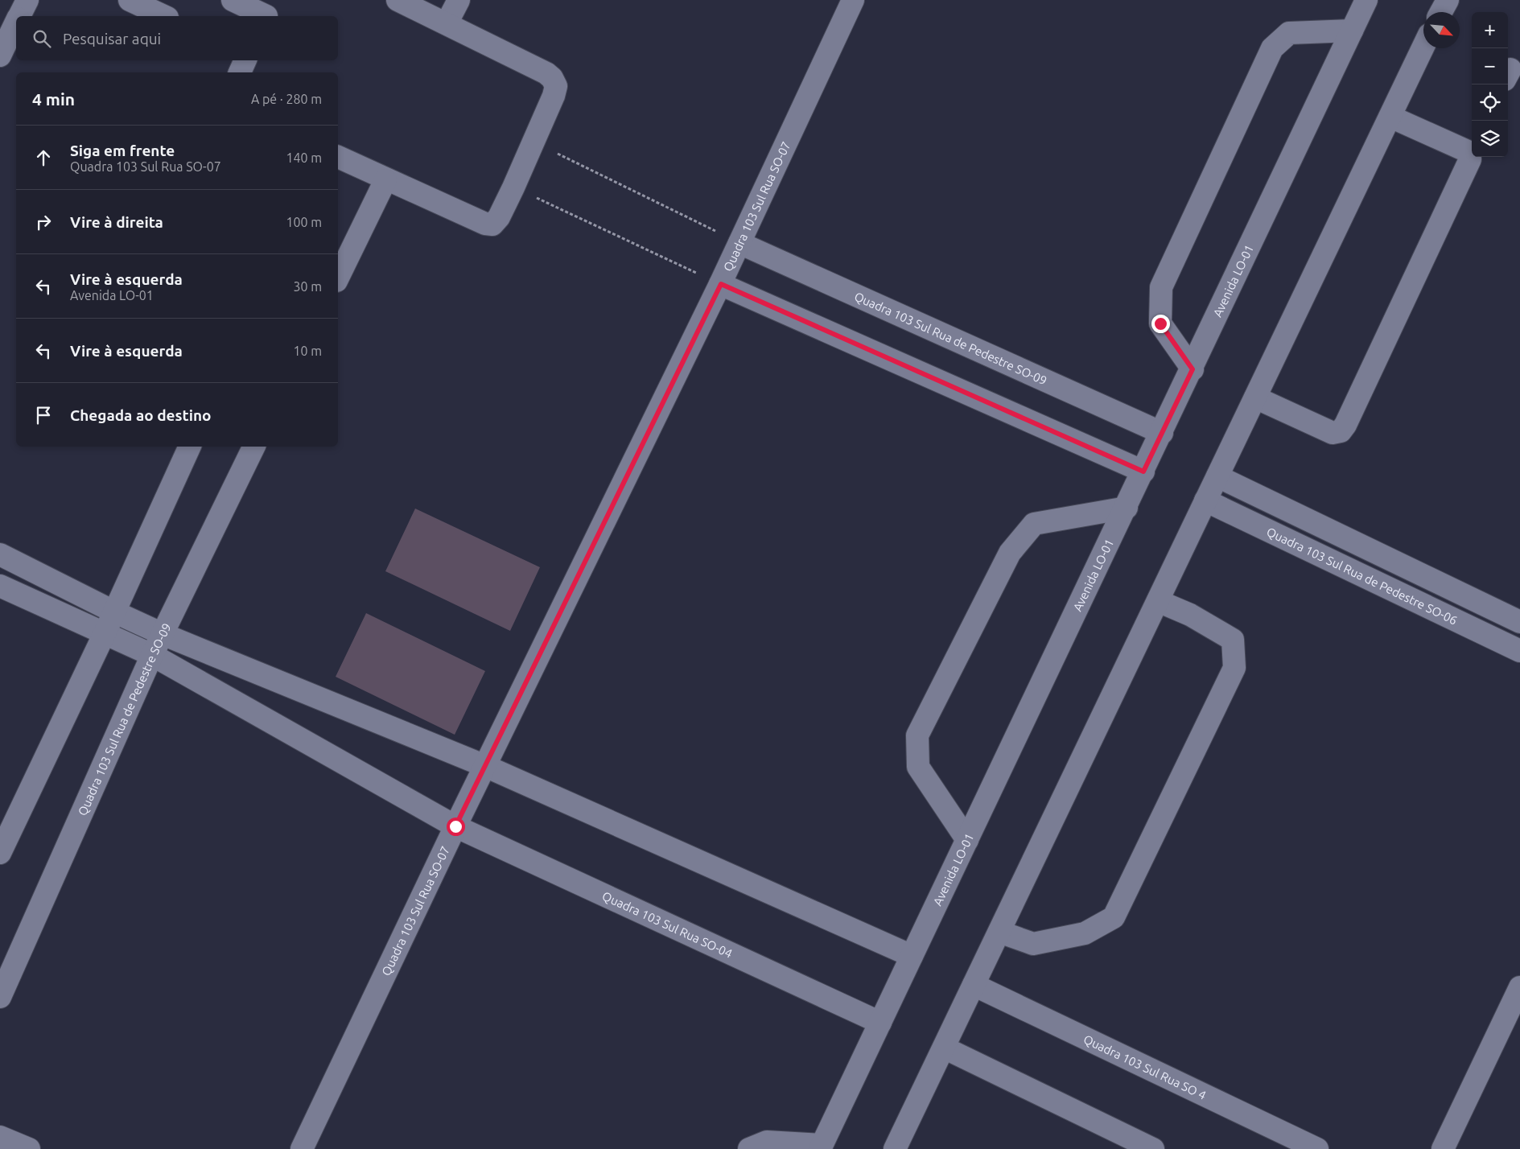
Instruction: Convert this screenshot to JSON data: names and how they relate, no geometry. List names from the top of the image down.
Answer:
{
  "streets": {
    "street": [
      "Quadra 103 Sul Rua SO-07",
      "Avenida LO-01",
      "Quadra 103 Sul Rua de Pedestre SO-09",
      "Quadra 103 Sul Rua de Pedestre SO-06",
      "Quadra 103 Sul Rua SO-04",
      "Quadra 103 Sul Rua SO 4"
    ]
  },
  "crossings": [
    ["Quadra 103 Sul Rua SO-07", "Quadra 103 Sul Rua de Pedestre SO-09"],
    ["Quadra 103 Sul Rua SO-07", "Quadra 103 Sul Rua SO-04"],
    ["Avenida LO-01", "Quadra 103 Sul Rua de Pedestre SO-09"],
    ["Avenida LO-01", "Quadra 103 Sul Rua SO-04"],
    ["Quadra 103 Sul Rua de Pedestre SO-09", "Quadra 103 Sul Rua SO-04"]
  ],
  "north": "bottom right",
  "page": {
    "map_buttons": ["+", "−"],
    "search": "Pesquisar aqui",
    "heading": ["4 min", "A pé · 280 m"],
    "list": [
      ["Siga em frente", "Quadra 103 Sul Rua SO-07", "140 m"],
      ["Vire à direita", "100 m"],
      ["Vire à esquerda", "Avenida LO-01", "30 m"],
      ["Vire à esquerda", "10 m"],
      "Chegada ao destino"
    ]
  }
}
